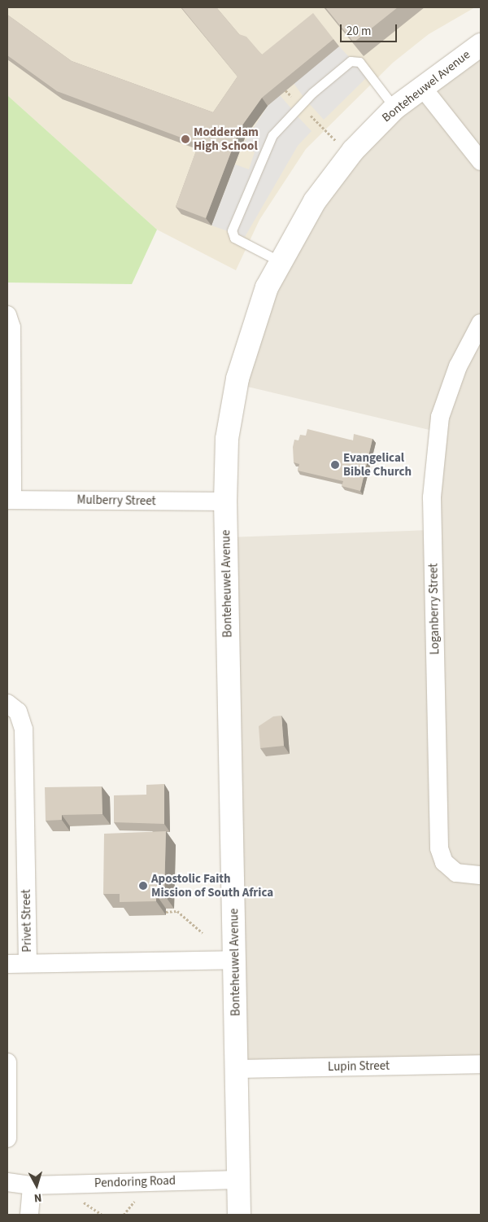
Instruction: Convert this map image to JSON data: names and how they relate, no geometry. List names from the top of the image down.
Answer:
{
  "streets": {
    "street": [
      "Bonteheuwel Avenue",
      "Mulberry Street",
      "Loganberry Street",
      "Privet Street",
      "Lupin Street",
      "Pendoring Road"
    ]
  },
  "crossings": [
    ["Bonteheuwel Avenue", "Mulberry Street"],
    ["Bonteheuwel Avenue", "Privet Street"],
    ["Bonteheuwel Avenue", "Lupin Street"],
    ["Bonteheuwel Avenue", "Pendoring Road"]
  ],
  "places": ["Modderdam High School", "Evangelical Bible Church", "Apostolic Faith Mission of South Africa"],
  "scale_bar": "20 m",
  "north": "bottom"
}
